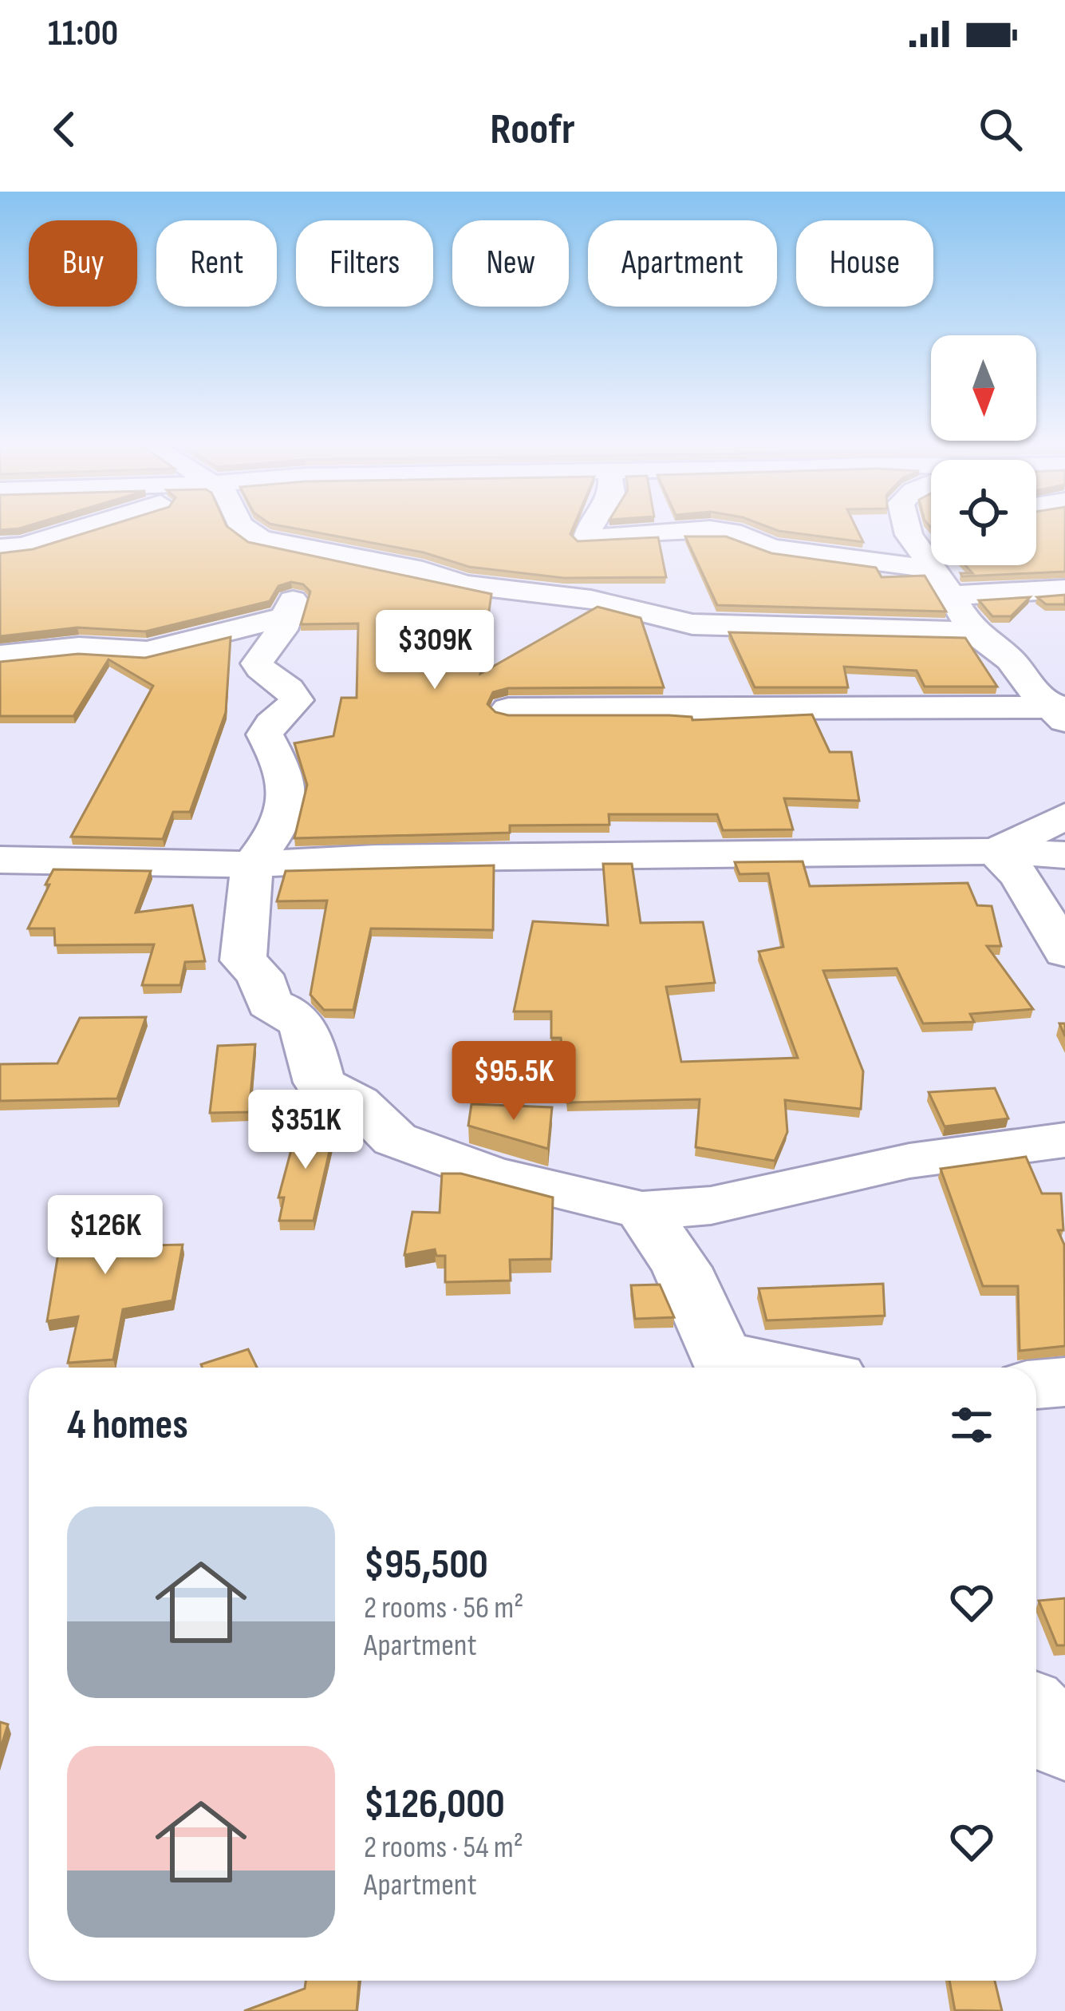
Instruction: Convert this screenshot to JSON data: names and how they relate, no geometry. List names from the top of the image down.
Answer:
{
  "north": "bottom",
  "page": {
    "status": "11:00",
    "header": "Roofr",
    "chip": [
      "Buy",
      "Rent",
      "Filters",
      "New",
      "Apartment",
      "House"
    ],
    "price": [
      "$309K",
      "$95.5K",
      "$351K",
      "$126K"
    ],
    "heading": "4 homes",
    "list": [
      {
        "name": "$95,500",
        "note": "2 rooms · 56 m² · Apartment"
      },
      {
        "name": "$126,000",
        "note": "2 rooms · 54 m² · Apartment"
      }
    ]
  }
}
